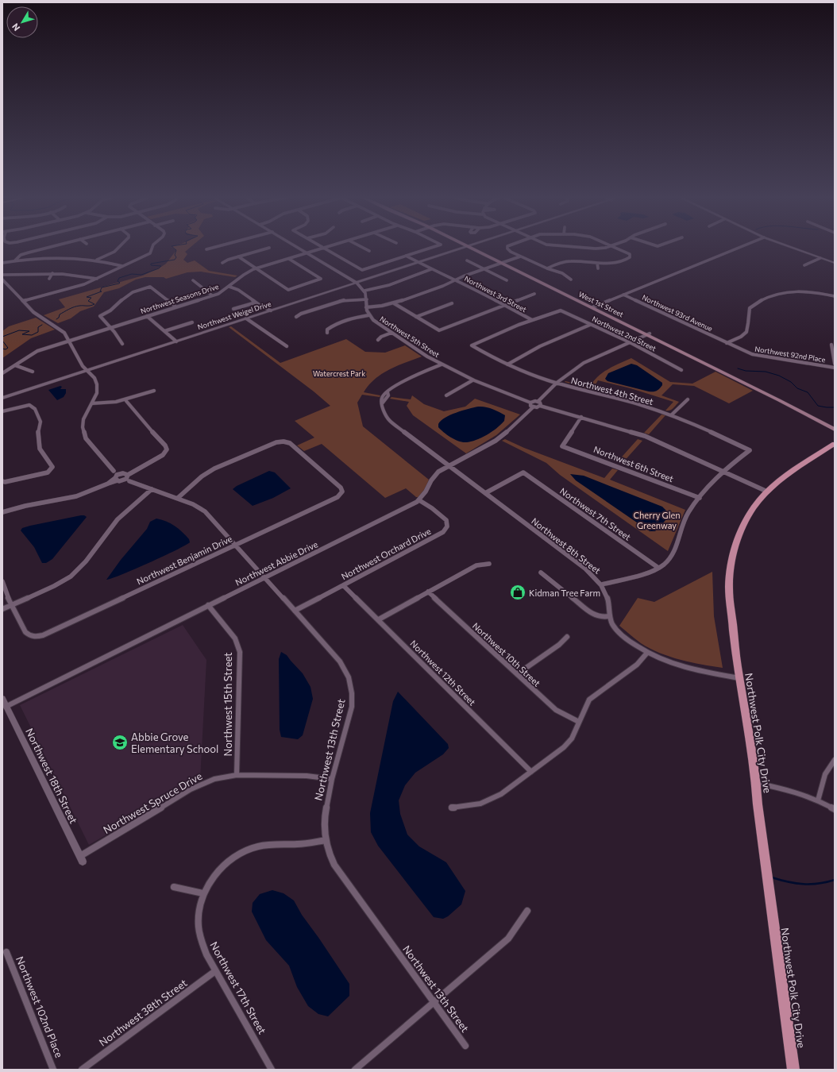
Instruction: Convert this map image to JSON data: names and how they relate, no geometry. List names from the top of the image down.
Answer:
{
  "streets": {
    "main road": ["West 1st Street", "Northwest Polk City Drive"],
    "street": [
      "Northwest 3rd Street",
      "Northwest Seasons Drive",
      "Northwest 93rd Avenue",
      "Northwest Weigel Drive",
      "Northwest 2nd Street",
      "Northwest 5th Street",
      "Northwest 92nd Place",
      "Northwest 4th Street",
      "Northwest 6th Street",
      "Northwest 7th Street",
      "Northwest 8th Street",
      "Northwest Orchard Drive",
      "Northwest Benjamin Drive",
      "Northwest Abbie Drive",
      "Northwest 10th Street",
      "Northwest 12th Street",
      "Northwest 15th Street",
      "Northwest 13th Street",
      "Northwest 18th Street",
      "Northwest Spruce Drive",
      "Northwest 17th Street",
      "Northwest 102nd Place",
      "Northwest 38th Street"
    ]
  },
  "crossings": [
    ["Northwest 3rd Street", "Northwest Weigel Drive"],
    ["Northwest 3rd Street", "Northwest 2nd Street"],
    ["Northwest 3rd Street", "Northwest 4th Street"],
    ["Northwest Seasons Drive", "Northwest 5th Street"],
    ["Northwest Seasons Drive", "Northwest 13th Street"],
    ["West 1st Street", "Northwest Weigel Drive"],
    ["Northwest 93rd Avenue", "Northwest 92nd Place"],
    ["Northwest Weigel Drive", "Northwest 5th Street"],
    ["Northwest Weigel Drive", "Northwest 13th Street"],
    ["Northwest 2nd Street", "Northwest 4th Street"],
    ["Northwest 5th Street", "Northwest 4th Street"],
    ["Northwest 5th Street", "Northwest 6th Street"],
    ["Northwest 5th Street", "Northwest 8th Street"],
    ["Northwest 5th Street", "Northwest Abbie Drive"],
    ["Northwest 5th Street", "Northwest Polk City Drive"],
    ["Northwest 7th Street", "Northwest 8th Street"],
    ["Northwest 8th Street", "Northwest Abbie Drive"],
    ["Northwest 8th Street", "Northwest Polk City Drive"],
    ["Northwest Orchard Drive", "Northwest Abbie Drive"],
    ["Northwest Orchard Drive", "Northwest 12th Street"],
    ["Northwest Orchard Drive", "Northwest 13th Street"],
    ["Northwest Benjamin Drive", "Northwest 13th Street"],
    ["Northwest Abbie Drive", "Northwest 15th Street"],
    ["Northwest Abbie Drive", "Northwest 13th Street"],
    ["Northwest Abbie Drive", "Northwest 18th Street"],
    ["Northwest 15th Street", "Northwest Spruce Drive"],
    ["Northwest 13th Street", "Northwest Spruce Drive"],
    ["Northwest 18th Street", "Northwest Spruce Drive"],
    ["Northwest 17th Street", "Northwest 38th Street"]
  ],
  "parks": ["Watercrest Park", "Cherry Glen Greenway"],
  "places": {
    "shop": ["Kidman Tree Farm"],
    "school or university": ["Abbie Grove Elementary School"]
  },
  "north": "bottom left"
}
